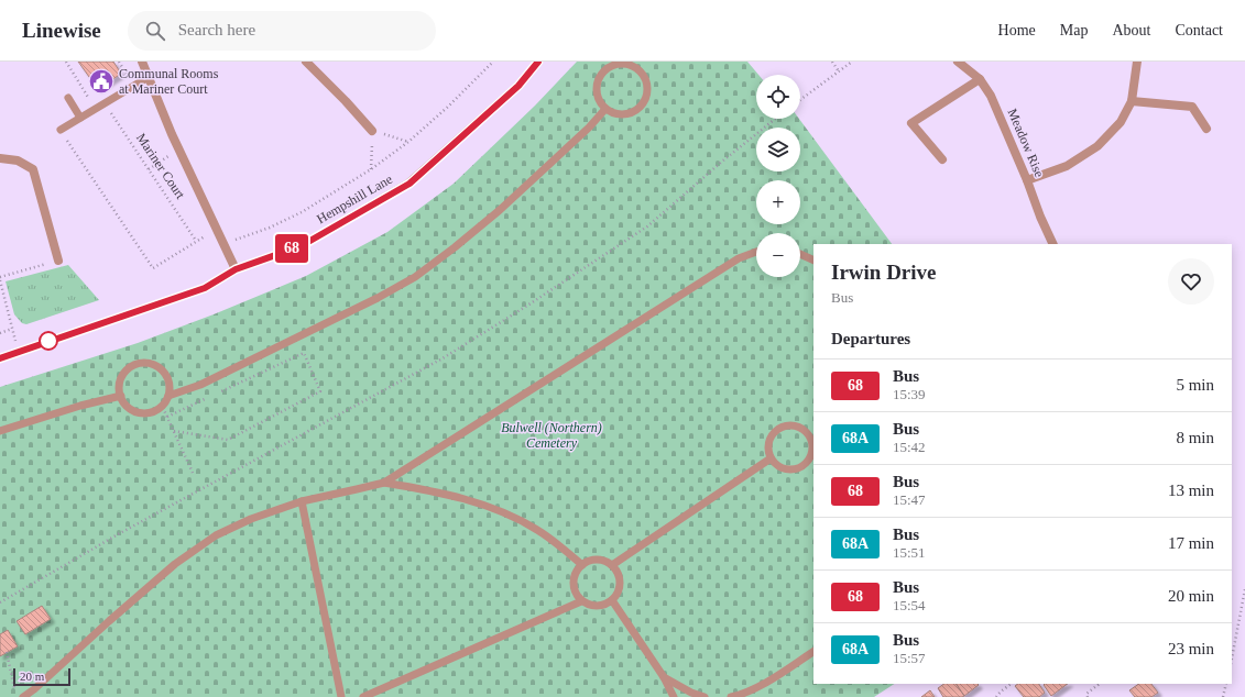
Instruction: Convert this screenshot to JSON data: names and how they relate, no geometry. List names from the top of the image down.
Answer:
{
  "streets": {
    "street": ["Meadow Rise", "Hempshill Lane"],
    "path": ["Mariner Court"]
  },
  "parks": ["Bulwell (Northern) Cemetery"],
  "places": {
    "public building": ["Communal Rooms at Mariner Court"]
  },
  "lines": ["bus line 68"],
  "scale_bar": "20 m",
  "page": {
    "header": "Linewise",
    "search": "Search here",
    "nav": [
      "Home",
      "Map",
      "About",
      "Contact"
    ],
    "on_map": "68",
    "map_buttons": ["+", "−"],
    "heading": [
      ["Irwin Drive", "Bus"],
      "Departures"
    ],
    "list": [
      {
        "mark": "68",
        "name": "Bus",
        "note": "15:39",
        "value": "5 min"
      },
      {
        "mark": "68A",
        "name": "Bus",
        "note": "15:42",
        "value": "8 min"
      },
      {
        "mark": "68",
        "name": "Bus",
        "note": "15:47",
        "value": "13 min"
      },
      {
        "mark": "68A",
        "name": "Bus",
        "note": "15:51",
        "value": "17 min"
      },
      {
        "mark": "68",
        "name": "Bus",
        "note": "15:54",
        "value": "20 min"
      },
      {
        "mark": "68A",
        "name": "Bus",
        "note": "15:57",
        "value": "23 min"
      }
    ],
    "scale": "20 m"
  }
}
